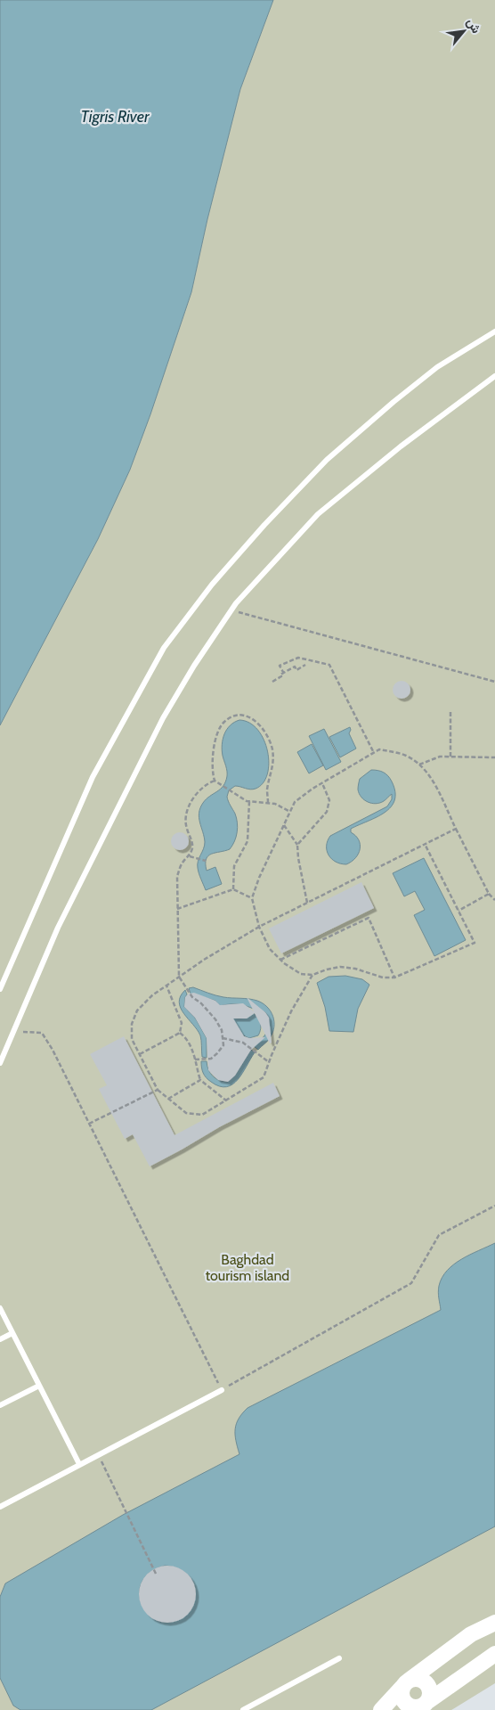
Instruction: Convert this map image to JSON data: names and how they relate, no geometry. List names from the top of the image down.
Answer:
{
  "water": ["Tigris River"],
  "parks": ["Baghdad tourism island"],
  "north": "top right"
}
